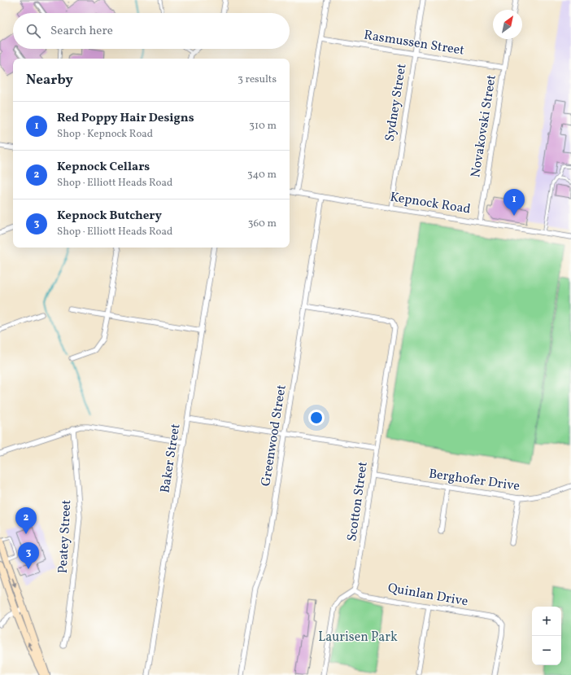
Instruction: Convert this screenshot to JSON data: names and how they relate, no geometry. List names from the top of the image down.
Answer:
{
  "streets": {
    "street": [
      "Rasmussen Street",
      "Sydney Street",
      "Novakovski Street",
      "Kepnock Road",
      "Greenwood Street",
      "Baker Street",
      "Berghofer Drive",
      "Scotton Street",
      "Peatey Street",
      "Quinlan Drive"
    ]
  },
  "crossings": [
    ["Rasmussen Street", "Sydney Street"],
    ["Rasmussen Street", "Novakovski Street"],
    ["Sydney Street", "Kepnock Road"],
    ["Novakovski Street", "Kepnock Road"],
    ["Kepnock Road", "Greenwood Street"],
    ["Greenwood Street", "Scotton Street"],
    ["Berghofer Drive", "Scotton Street"],
    ["Scotton Street", "Quinlan Drive"]
  ],
  "parks": ["Laurisen Park"],
  "north": "top right",
  "page": {
    "search": "Search here",
    "heading": ["Nearby", "3 results"],
    "list": [
      {
        "mark": "1",
        "name": "Red Poppy Hair Designs",
        "note": "Shop · Kepnock Road",
        "value": "310 m"
      },
      {
        "mark": "2",
        "name": "Kepnock Cellars",
        "note": "Shop · Elliott Heads Road",
        "value": "340 m"
      },
      {
        "mark": "3",
        "name": "Kepnock Butchery",
        "note": "Shop · Elliott Heads Road",
        "value": "360 m"
      }
    ],
    "pins": ["1", "2", "3"],
    "map_buttons": ["+", "−"]
  }
}
